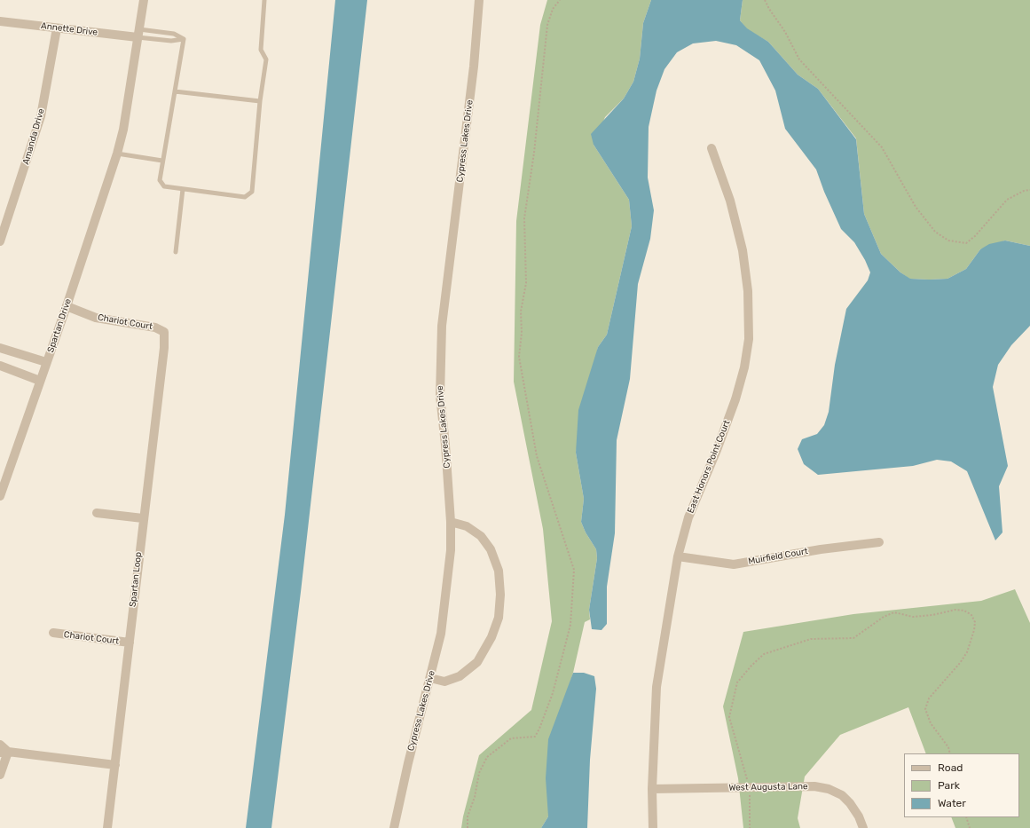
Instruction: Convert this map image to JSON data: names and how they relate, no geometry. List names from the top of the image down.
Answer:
{
  "streets": {
    "street": [
      "Annette Drive",
      "Amanda Drive",
      "Cypress Lakes Drive",
      "Chariot Court",
      "Spartan Drive",
      "East Honors Point Court",
      "Muirfield Court",
      "Spartan Loop",
      "West Augusta Lane"
    ]
  },
  "crossings": [
    ["Annette Drive", "Amanda Drive"],
    ["Annette Drive", "Spartan Drive"],
    ["Chariot Court", "Spartan Drive"],
    ["Chariot Court", "Spartan Loop"],
    ["East Honors Point Court", "Muirfield Court"],
    ["East Honors Point Court", "West Augusta Lane"]
  ],
  "legend": ["Road", "Park", "Water"]
}
